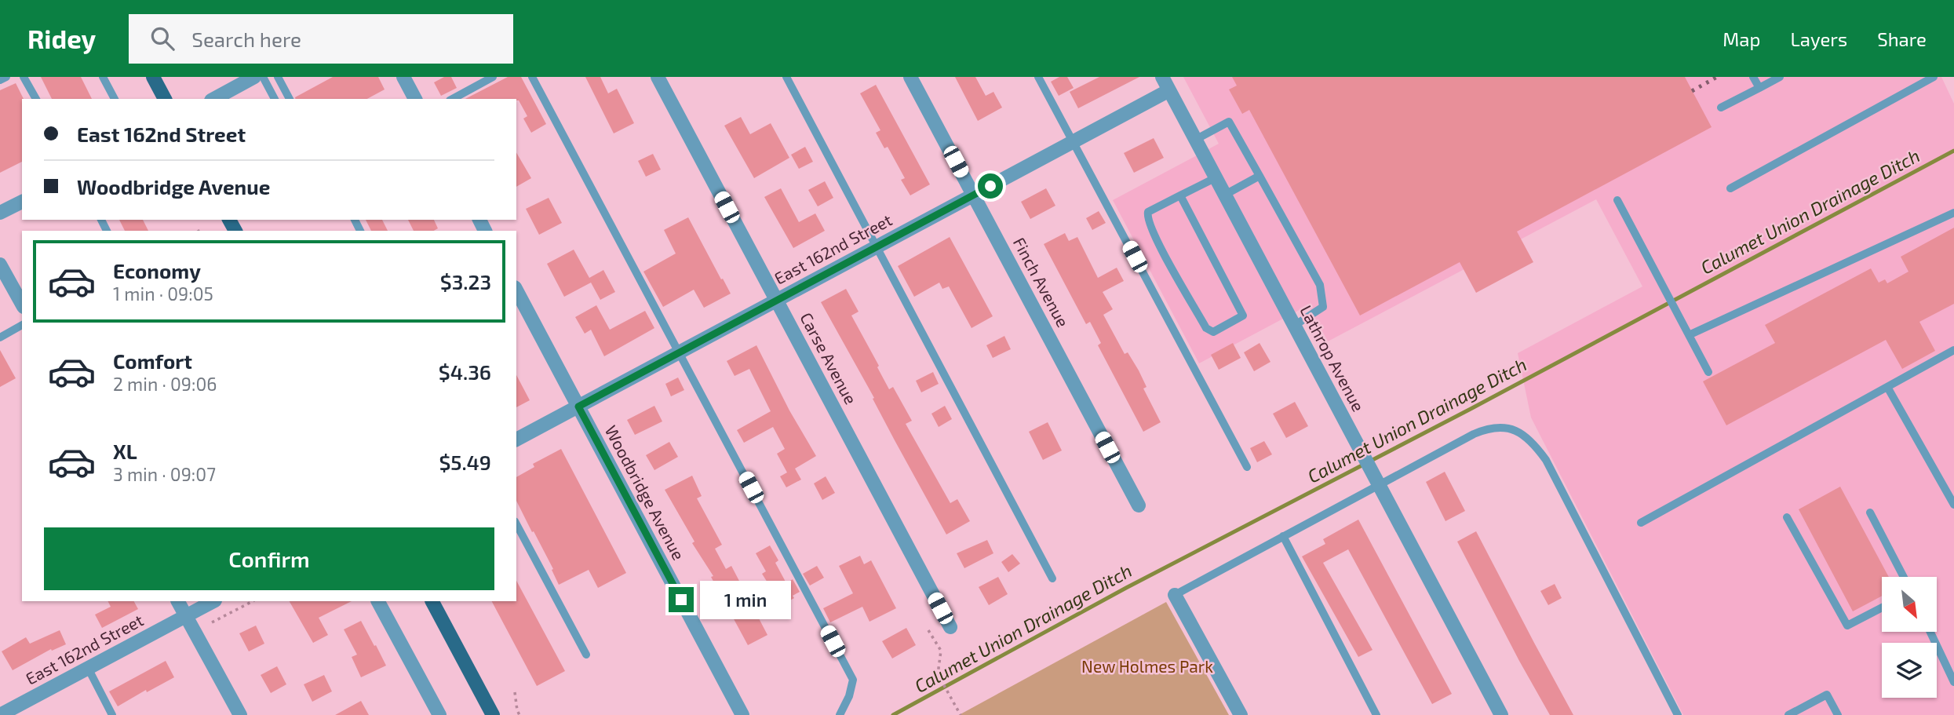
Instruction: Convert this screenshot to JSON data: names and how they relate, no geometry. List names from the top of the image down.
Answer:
{
  "streets": {
    "street": [
      "East 162nd Street",
      "Finch Avenue",
      "Carse Avenue",
      "Lathrop Avenue",
      "Woodbridge Avenue"
    ]
  },
  "crossings": [
    ["East 162nd Street", "Finch Avenue"],
    ["East 162nd Street", "Carse Avenue"],
    ["East 162nd Street", "Lathrop Avenue"],
    ["East 162nd Street", "Woodbridge Avenue"]
  ],
  "water": ["Calumet Union Drainage Ditch"],
  "parks": ["New Holmes Park"],
  "north": "bottom right",
  "page": {
    "header": "Ridey",
    "search": "Search here",
    "nav": ["Map", "Layers", "Share"],
    "banner": ["East 162nd Street", "Woodbridge Avenue"],
    "list": [
      {
        "name": "Economy",
        "note": "1 min · 09:05",
        "value": "$3.23"
      },
      {
        "name": "Comfort",
        "note": "2 min · 09:06",
        "value": "$4.36"
      },
      {
        "name": "XL",
        "note": "3 min · 09:07",
        "value": "$5.49"
      }
    ],
    "buttons": "Confirm",
    "bubble": "1 min"
  }
}
